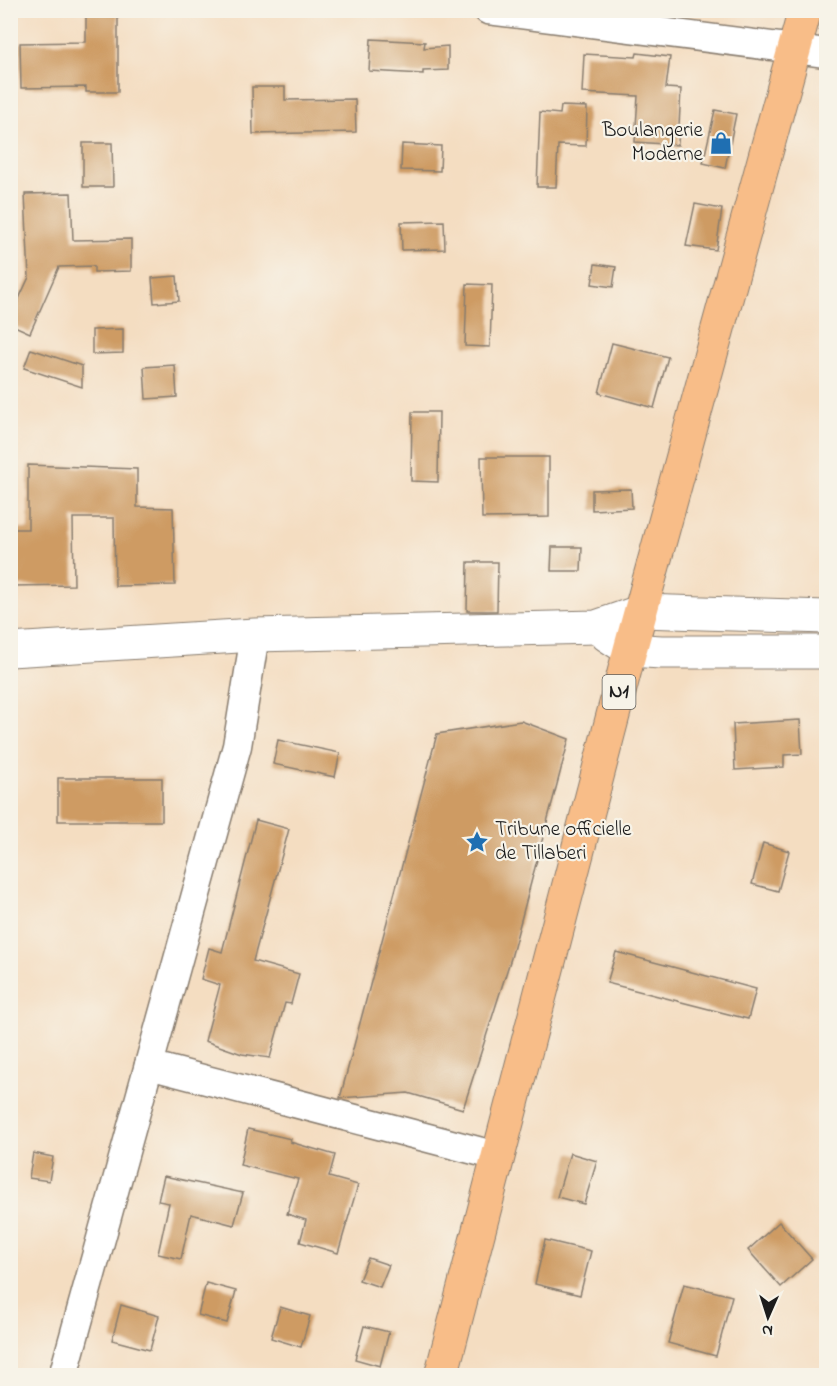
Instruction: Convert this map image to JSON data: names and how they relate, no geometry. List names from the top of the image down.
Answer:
{
  "streets": {
    "main road": ["N1"]
  },
  "places": {
    "shop": ["Boulangerie Moderne"],
    "place": ["Tribune officielle de Tillaberi"]
  },
  "north": "bottom"
}
